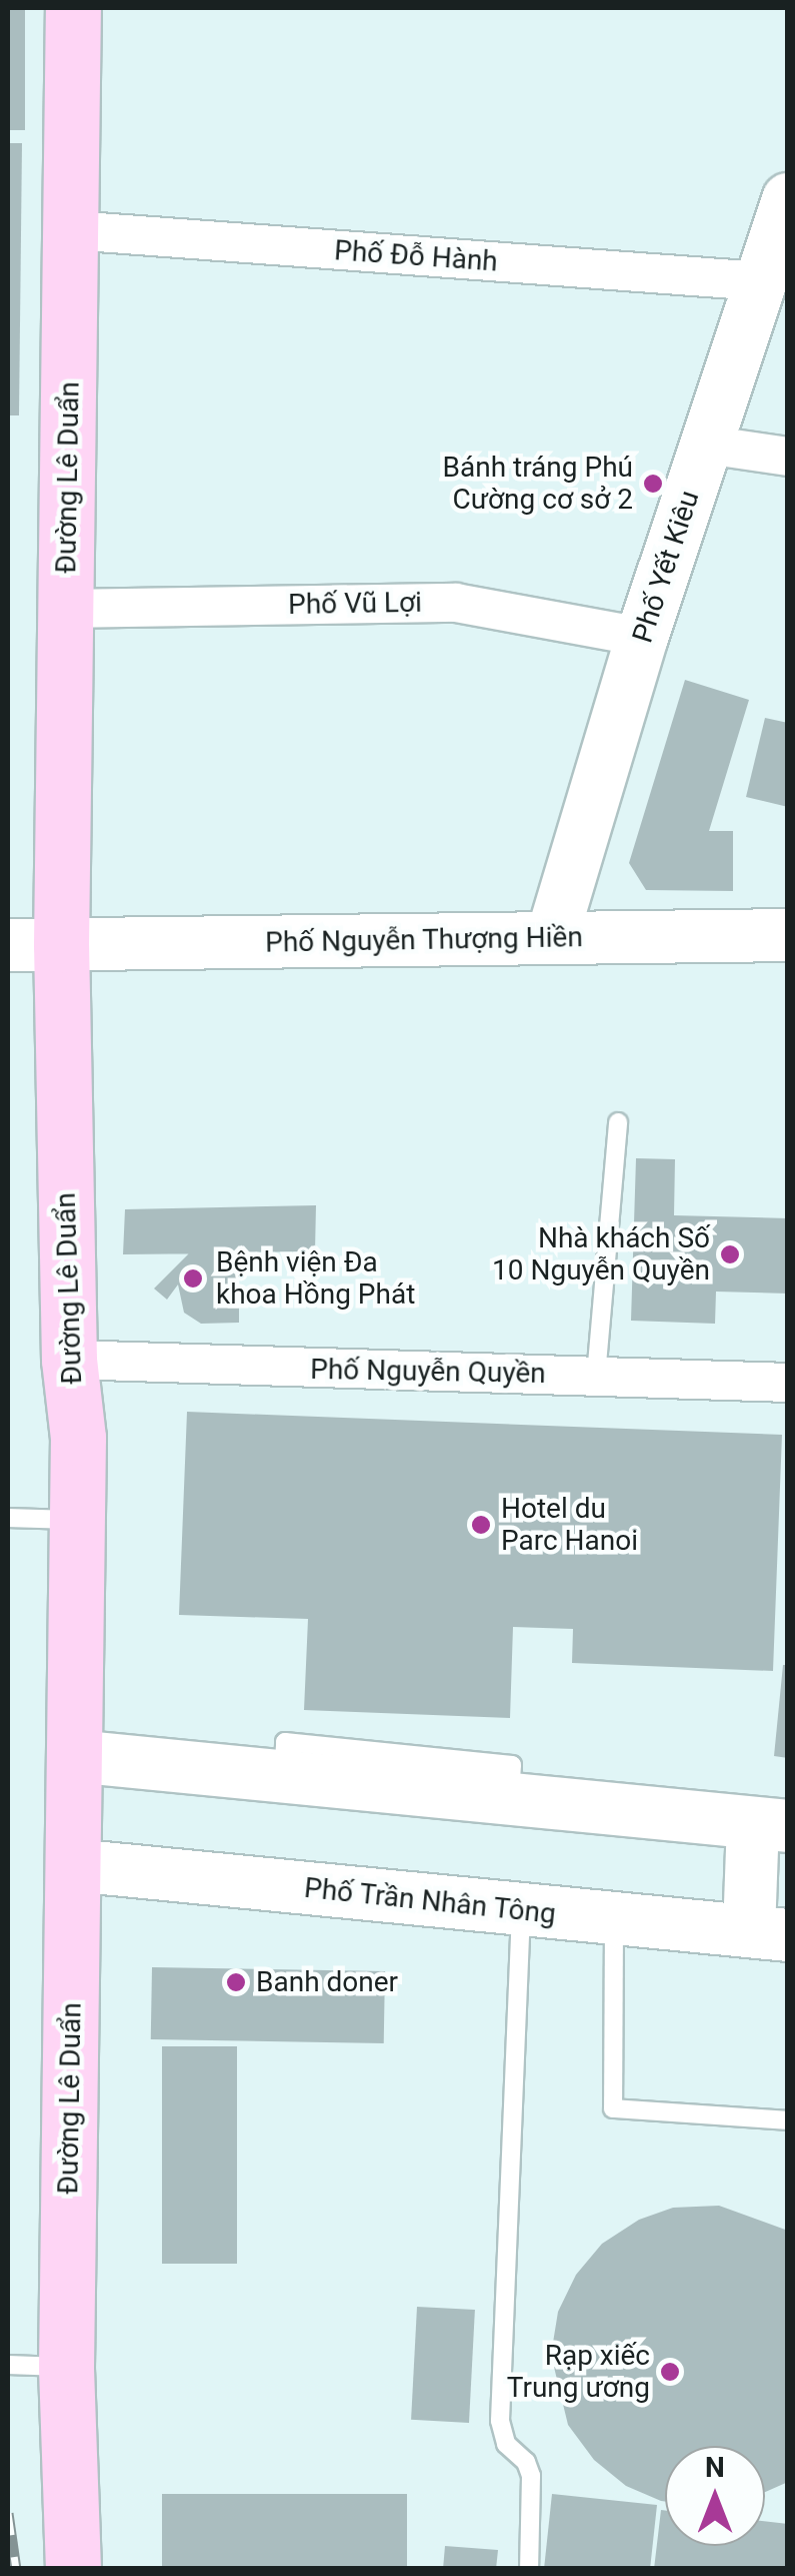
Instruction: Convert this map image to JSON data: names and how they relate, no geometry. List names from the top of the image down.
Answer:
{
  "streets": {
    "main road": ["Đường Lê Duẩn"],
    "street": [
      "Phố Đỗ Hành",
      "Phố Yết Kiêu",
      "Phố Vũ Lợi",
      "Phố Nguyễn Thượng Hiền",
      "Phố Nguyễn Quyền",
      "Phố Trần Nhân Tông"
    ]
  },
  "crossings": [
    ["Phố Đỗ Hành", "Đường Lê Duẩn"],
    ["Phố Đỗ Hành", "Phố Yết Kiêu"],
    ["Đường Lê Duẩn", "Phố Vũ Lợi"],
    ["Đường Lê Duẩn", "Phố Nguyễn Thượng Hiền"],
    ["Đường Lê Duẩn", "Phố Nguyễn Quyền"],
    ["Đường Lê Duẩn", "Phố Trần Nhân Tông"],
    ["Phố Yết Kiêu", "Phố Vũ Lợi"],
    ["Phố Yết Kiêu", "Phố Nguyễn Thượng Hiền"]
  ],
  "places": [
    "Bánh tráng Phú Cường cơ sở 2",
    "Nhà khách Số 10 Nguyễn Quyền",
    "Bệnh viện Đa khoa Hồng Phát",
    "Hotel du Parc Hanoi",
    "Banh doner",
    "Rạp xiếc Trung ương"
  ],
  "north": "top"
}
